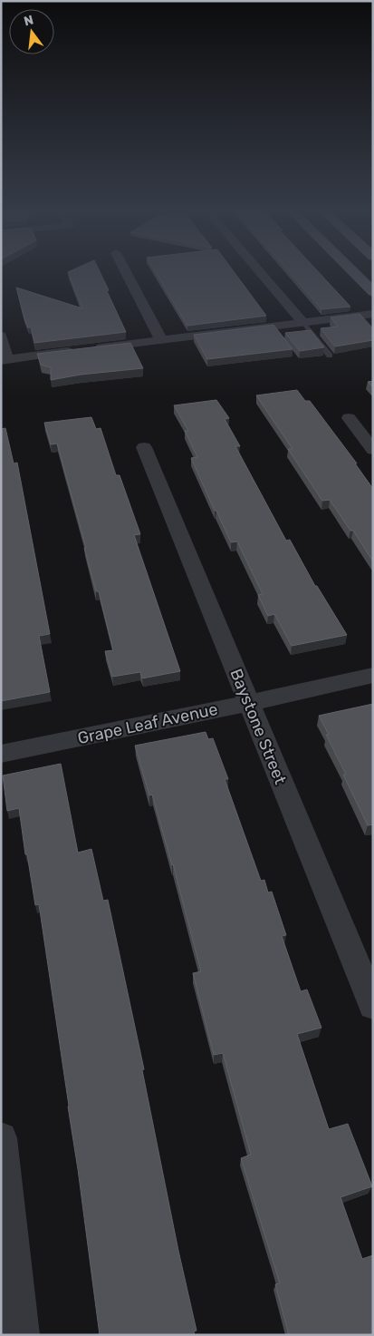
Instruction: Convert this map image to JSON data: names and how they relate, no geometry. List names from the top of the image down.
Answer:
{
  "streets": {
    "street": ["Grape Leaf Avenue", "Baystone Street"]
  },
  "crossings": [
    ["Grape Leaf Avenue", "Baystone Street"]
  ],
  "north": "top"
}
